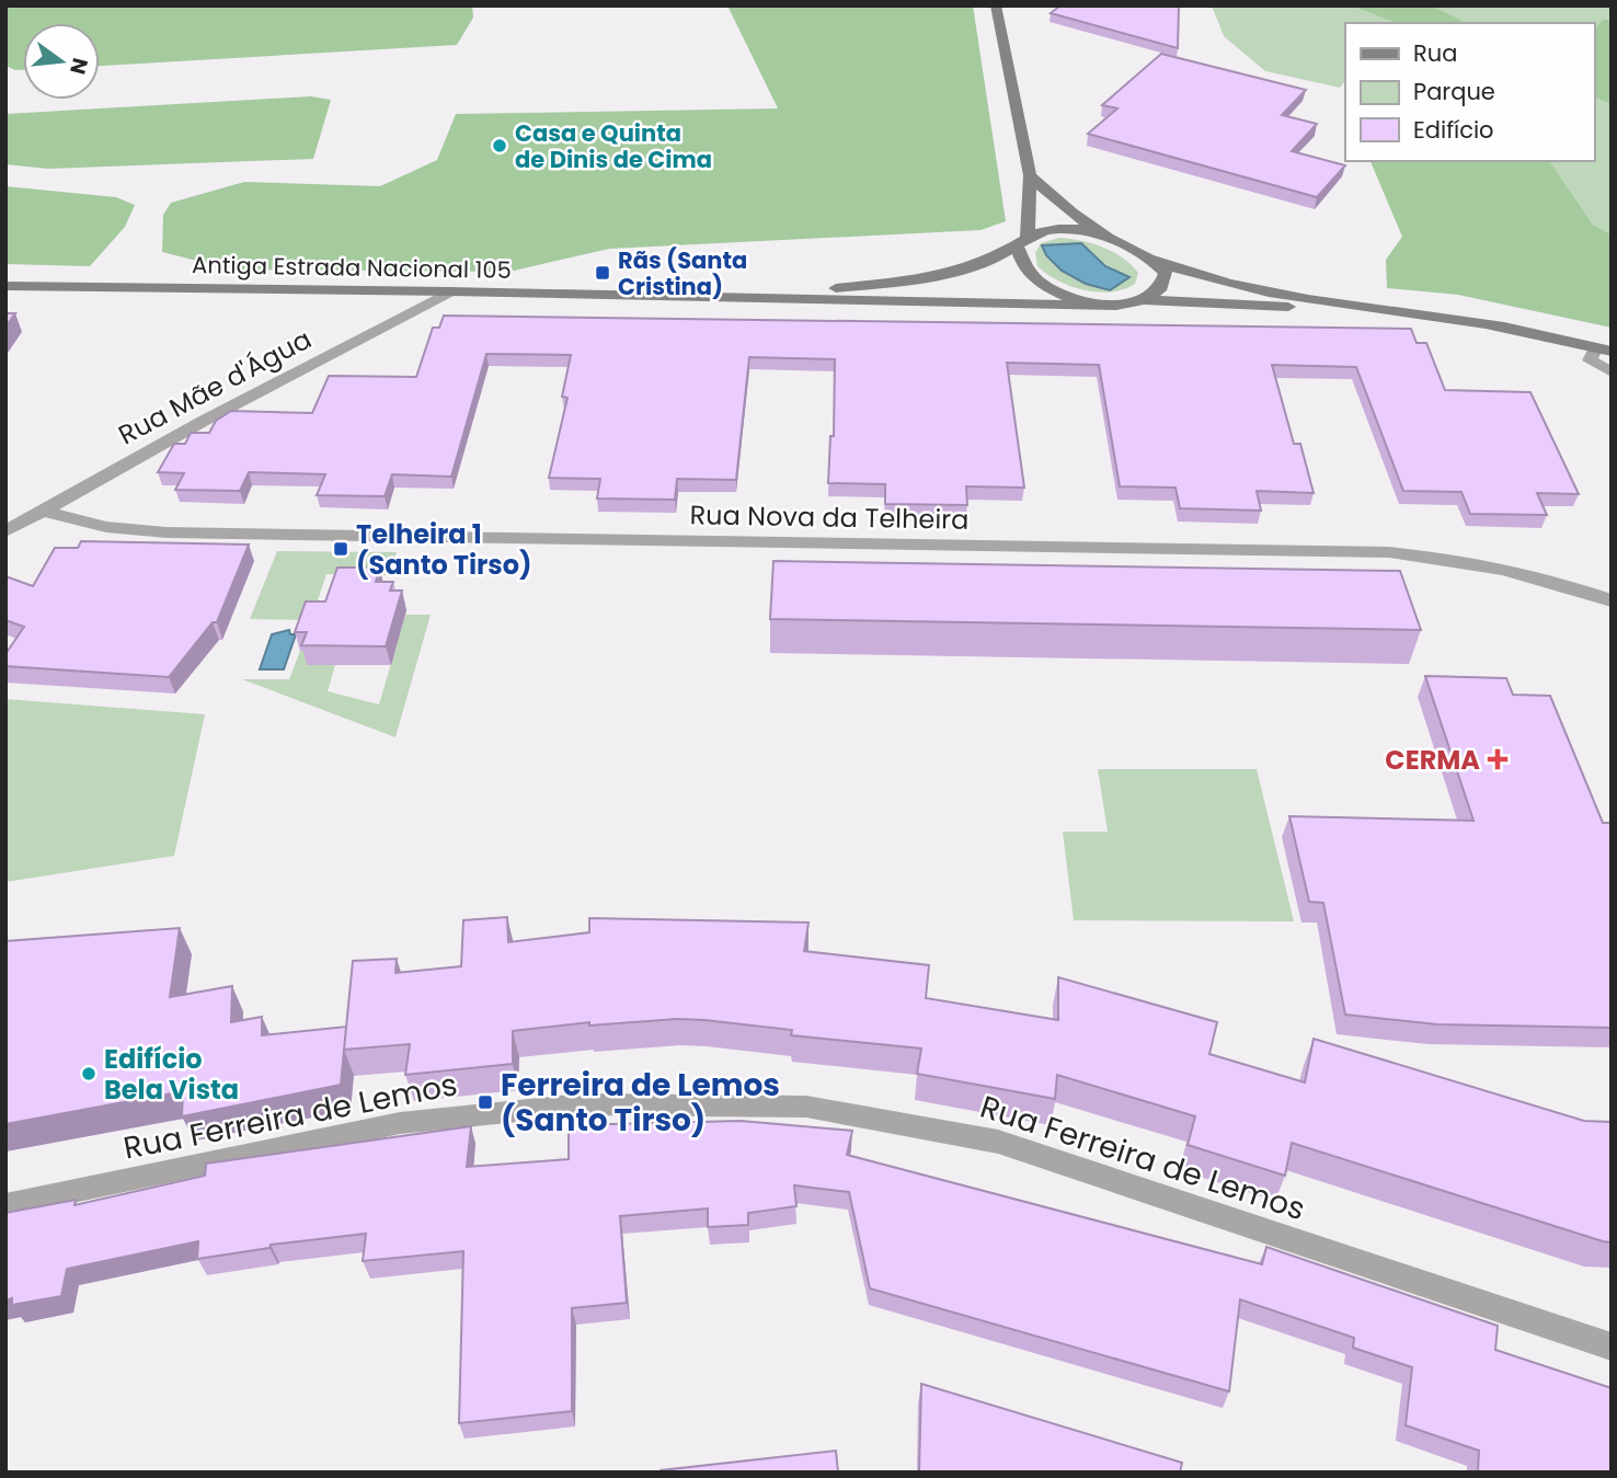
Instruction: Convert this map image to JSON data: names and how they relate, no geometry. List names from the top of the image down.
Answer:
{
  "streets": {
    "main road": ["Antiga Estrada Nacional 105"],
    "street": ["Rua Mãe d'Água", "Rua Nova da Telheira", "Rua Ferreira de Lemos"]
  },
  "crossings": [
    ["Antiga Estrada Nacional 105", "Rua Mãe d'Água"],
    ["Rua Mãe d'Água", "Rua Nova da Telheira"]
  ],
  "places": {
    "other": ["Casa e Quinta de Dinis de Cima", "Edifício Bela Vista"],
    "transit": ["Rãs (Santa Cristina)", "Telheira 1 (Santo Tirso)", "Ferreira de Lemos (Santo Tirso)"],
    "health": ["CERMA"]
  },
  "legend": ["Rua", "Parque", "Edifício"],
  "north": "right"
}
